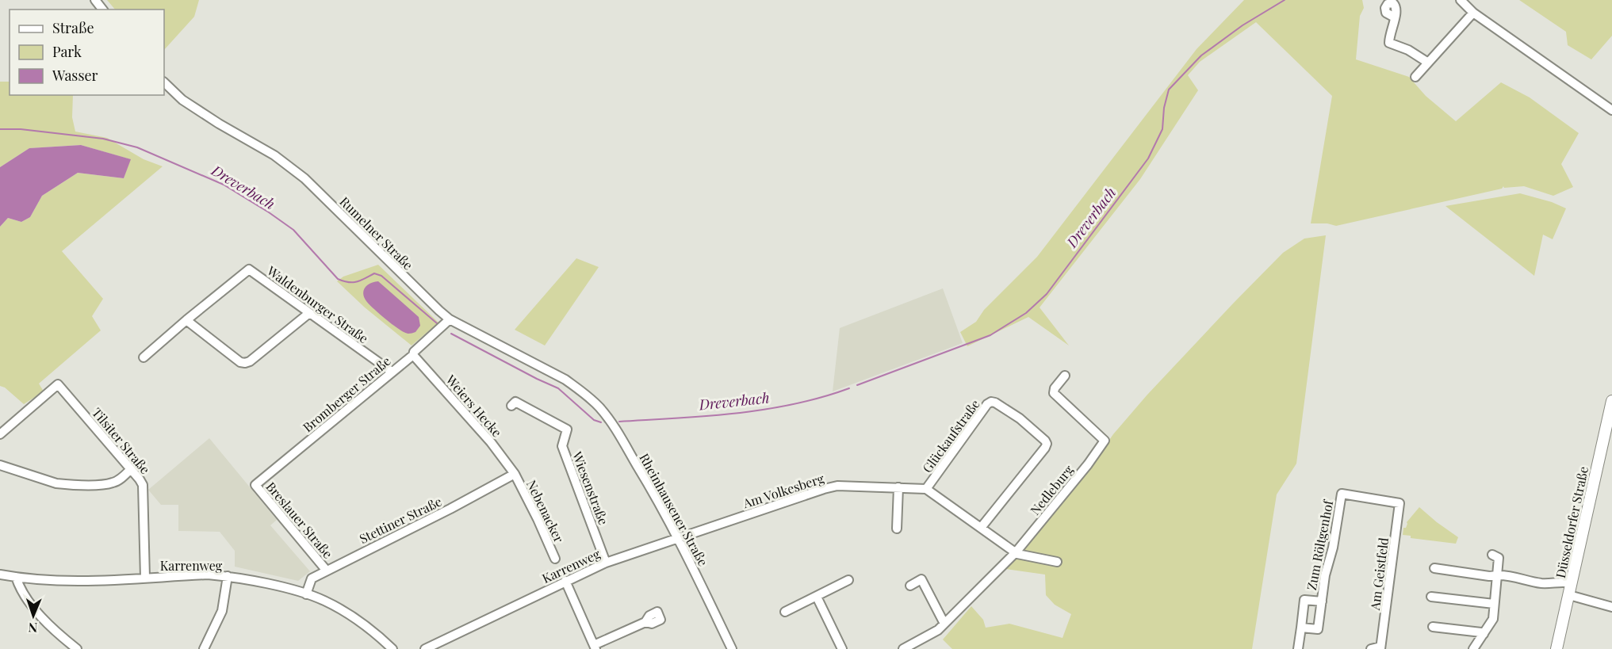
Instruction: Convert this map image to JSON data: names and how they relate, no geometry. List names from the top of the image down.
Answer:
{
  "streets": {
    "main road": ["Düsseldorfer Straße"],
    "street": [
      "Rumelner Straße",
      "Waldenburger Straße",
      "Bromberger Straße",
      "Weiers Hecke",
      "Glückaufstraße",
      "Tilsiter Straße",
      "Wiesenstraße",
      "Nedleburg",
      "Am Volkesberg",
      "Rheinhausener Straße",
      "Nebenacker",
      "Breslauer Straße",
      "Stettiner Straße",
      "Zum Röltgenhof",
      "Karrenweg",
      "Am Geistfeld"
    ]
  },
  "crossings": [
    ["Rumelner Straße", "Bromberger Straße"],
    ["Rumelner Straße", "Rheinhausener Straße"],
    ["Waldenburger Straße", "Bromberger Straße"],
    ["Bromberger Straße", "Weiers Hecke"],
    ["Bromberger Straße", "Breslauer Straße"],
    ["Weiers Hecke", "Nebenacker"],
    ["Weiers Hecke", "Stettiner Straße"],
    ["Glückaufstraße", "Am Volkesberg"],
    ["Tilsiter Straße", "Karrenweg"],
    ["Wiesenstraße", "Karrenweg"],
    ["Am Volkesberg", "Rheinhausener Straße"],
    ["Am Volkesberg", "Karrenweg"],
    ["Rheinhausener Straße", "Karrenweg"],
    ["Nebenacker", "Stettiner Straße"],
    ["Breslauer Straße", "Stettiner Straße"],
    ["Stettiner Straße", "Karrenweg"],
    ["Zum Röltgenhof", "Am Geistfeld"]
  ],
  "water": ["Dreverbach"],
  "legend": ["Straße", "Park", "Wasser"],
  "north": "bottom"
}
